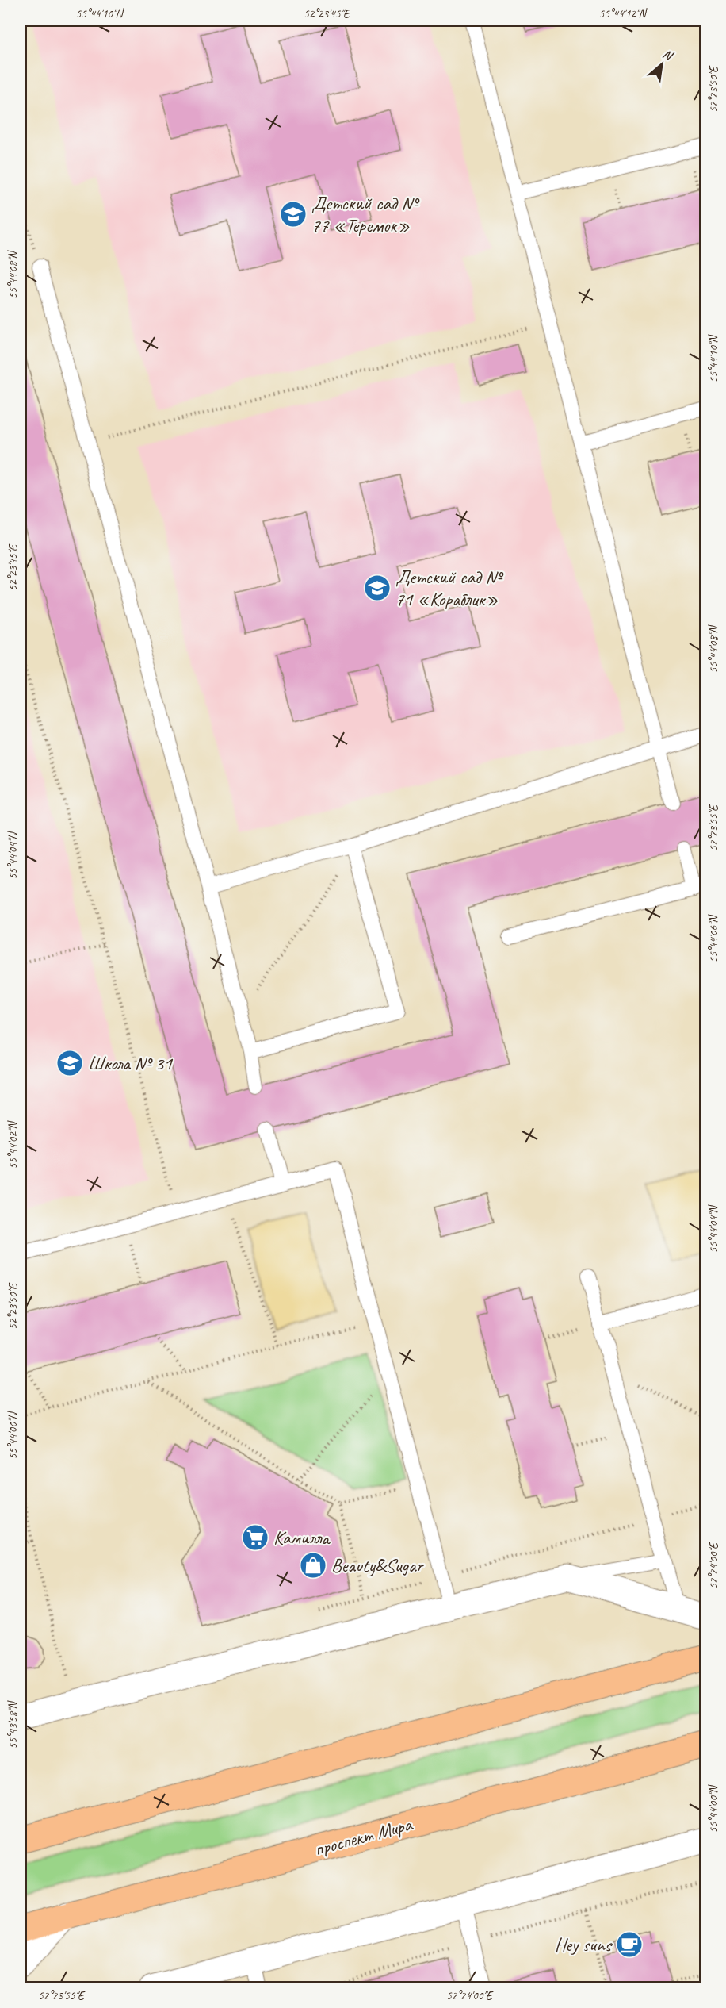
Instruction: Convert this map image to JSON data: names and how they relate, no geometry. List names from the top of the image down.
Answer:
{
  "streets": {
    "main road": ["проспект Мира"]
  },
  "places": {
    "school or university": ["Детский сад № 77 «Теремок»", "Детский сад № 71 «Кораблик»", "Школа № 31"],
    "supermarket": ["Камилла"],
    "shop": ["Beauty&Sugar"],
    "cafe": ["Hey suns"]
  },
  "north": "top right",
  "coordinates": [
    "55°44'10\"N",
    "52°23'45\"E",
    "55°44'12\"N",
    "52°23'50\"E",
    "55°44'08\"N",
    "52°23'55\"E",
    "55°44'04\"N",
    "55°44'06\"N",
    "55°44'02\"N",
    "55°44'00\"N",
    "52°24'00\"E",
    "55°43'58\"N"
  ]
}
